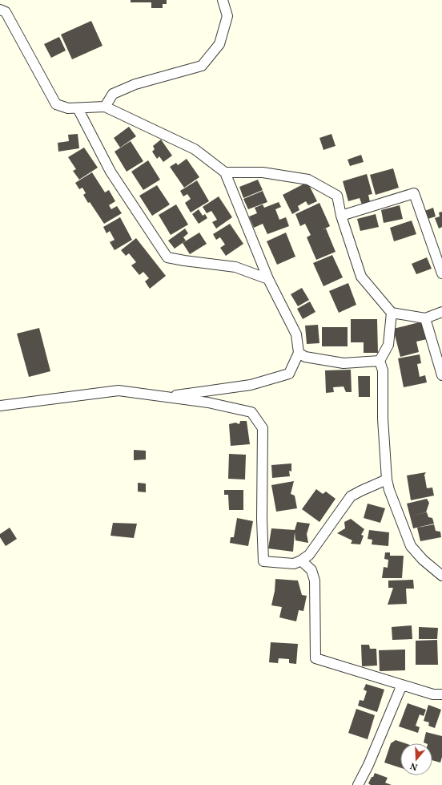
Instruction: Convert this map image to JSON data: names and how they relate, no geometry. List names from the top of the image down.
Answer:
{
  "north": "bottom"
}
